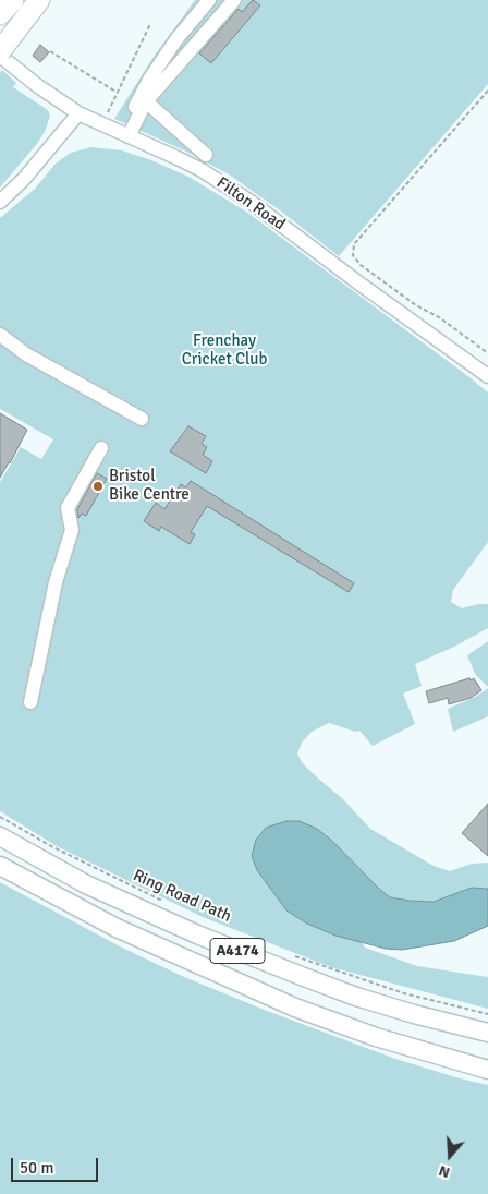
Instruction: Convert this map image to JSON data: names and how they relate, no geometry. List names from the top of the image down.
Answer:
{
  "streets": {
    "main road": ["A4174"],
    "street": ["Filton Road"],
    "path": ["Ring Road Path"]
  },
  "parks": ["Frenchay Cricket Club"],
  "places": ["Bristol Bike Centre"],
  "scale_bar": "50 m",
  "north": "bottom"
}
